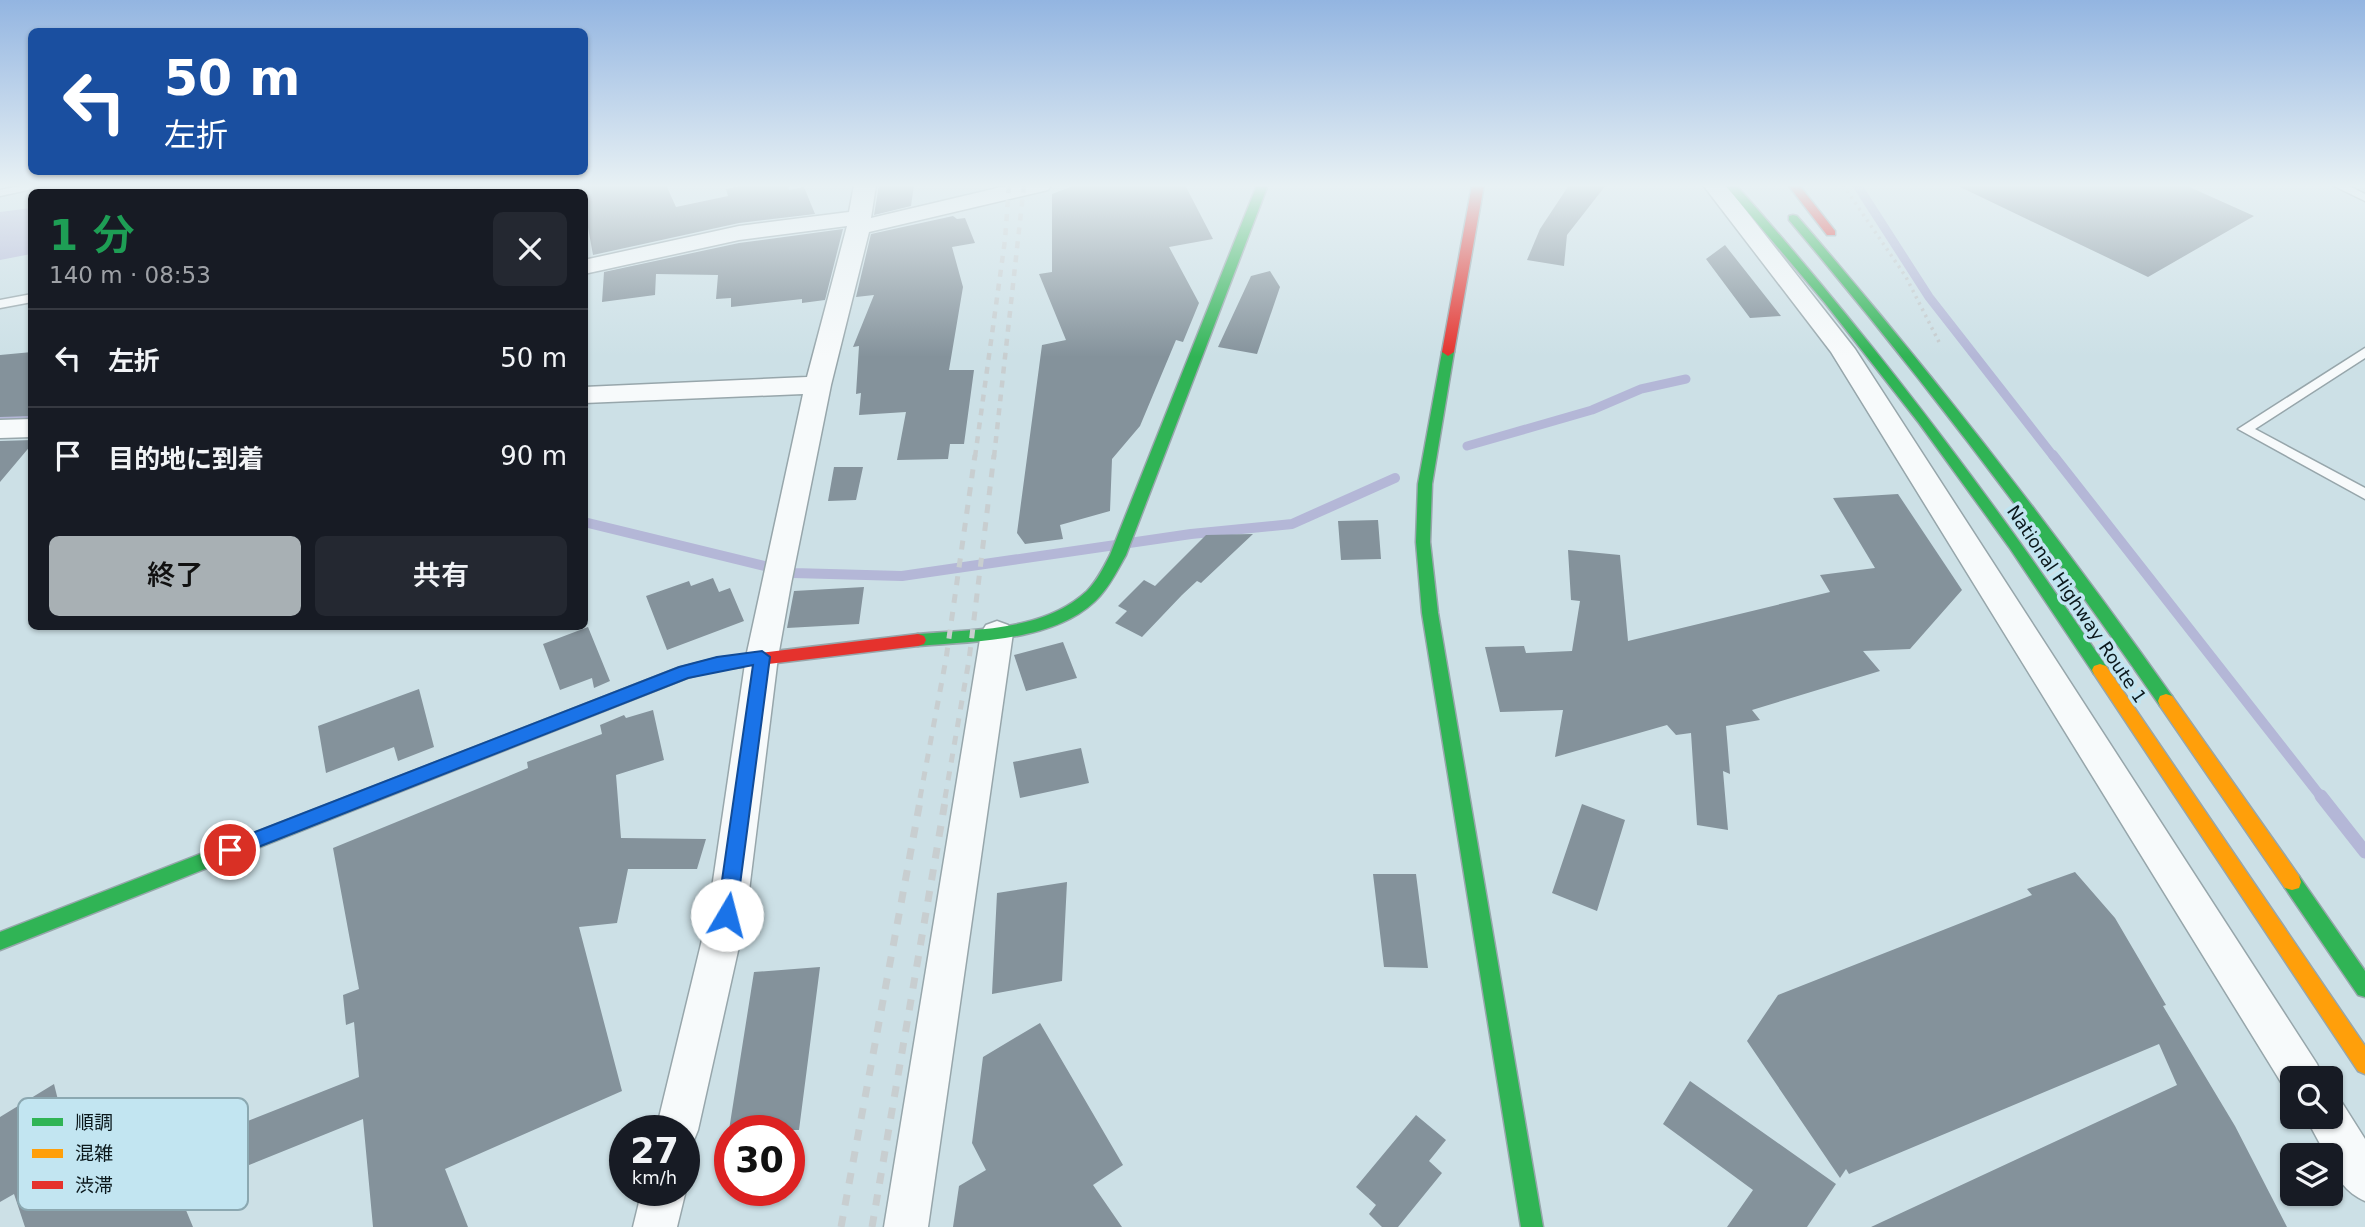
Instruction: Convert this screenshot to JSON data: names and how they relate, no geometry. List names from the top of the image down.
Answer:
{
  "streets": {
    "main road": ["National Highway Route 1"]
  },
  "legend": ["順調", "混雑", "渋滞"],
  "page": {
    "turn": ["50 m", "左折"],
    "heading": ["1 分", "140 m · 08:53"],
    "list": [
      {
        "name": "左折",
        "value": "50 m"
      },
      {
        "name": "目的地に到着",
        "value": "90 m"
      }
    ],
    "buttons": ["終了", "共有"],
    "speed": "27 km/h",
    "limit": "30"
  }
}
